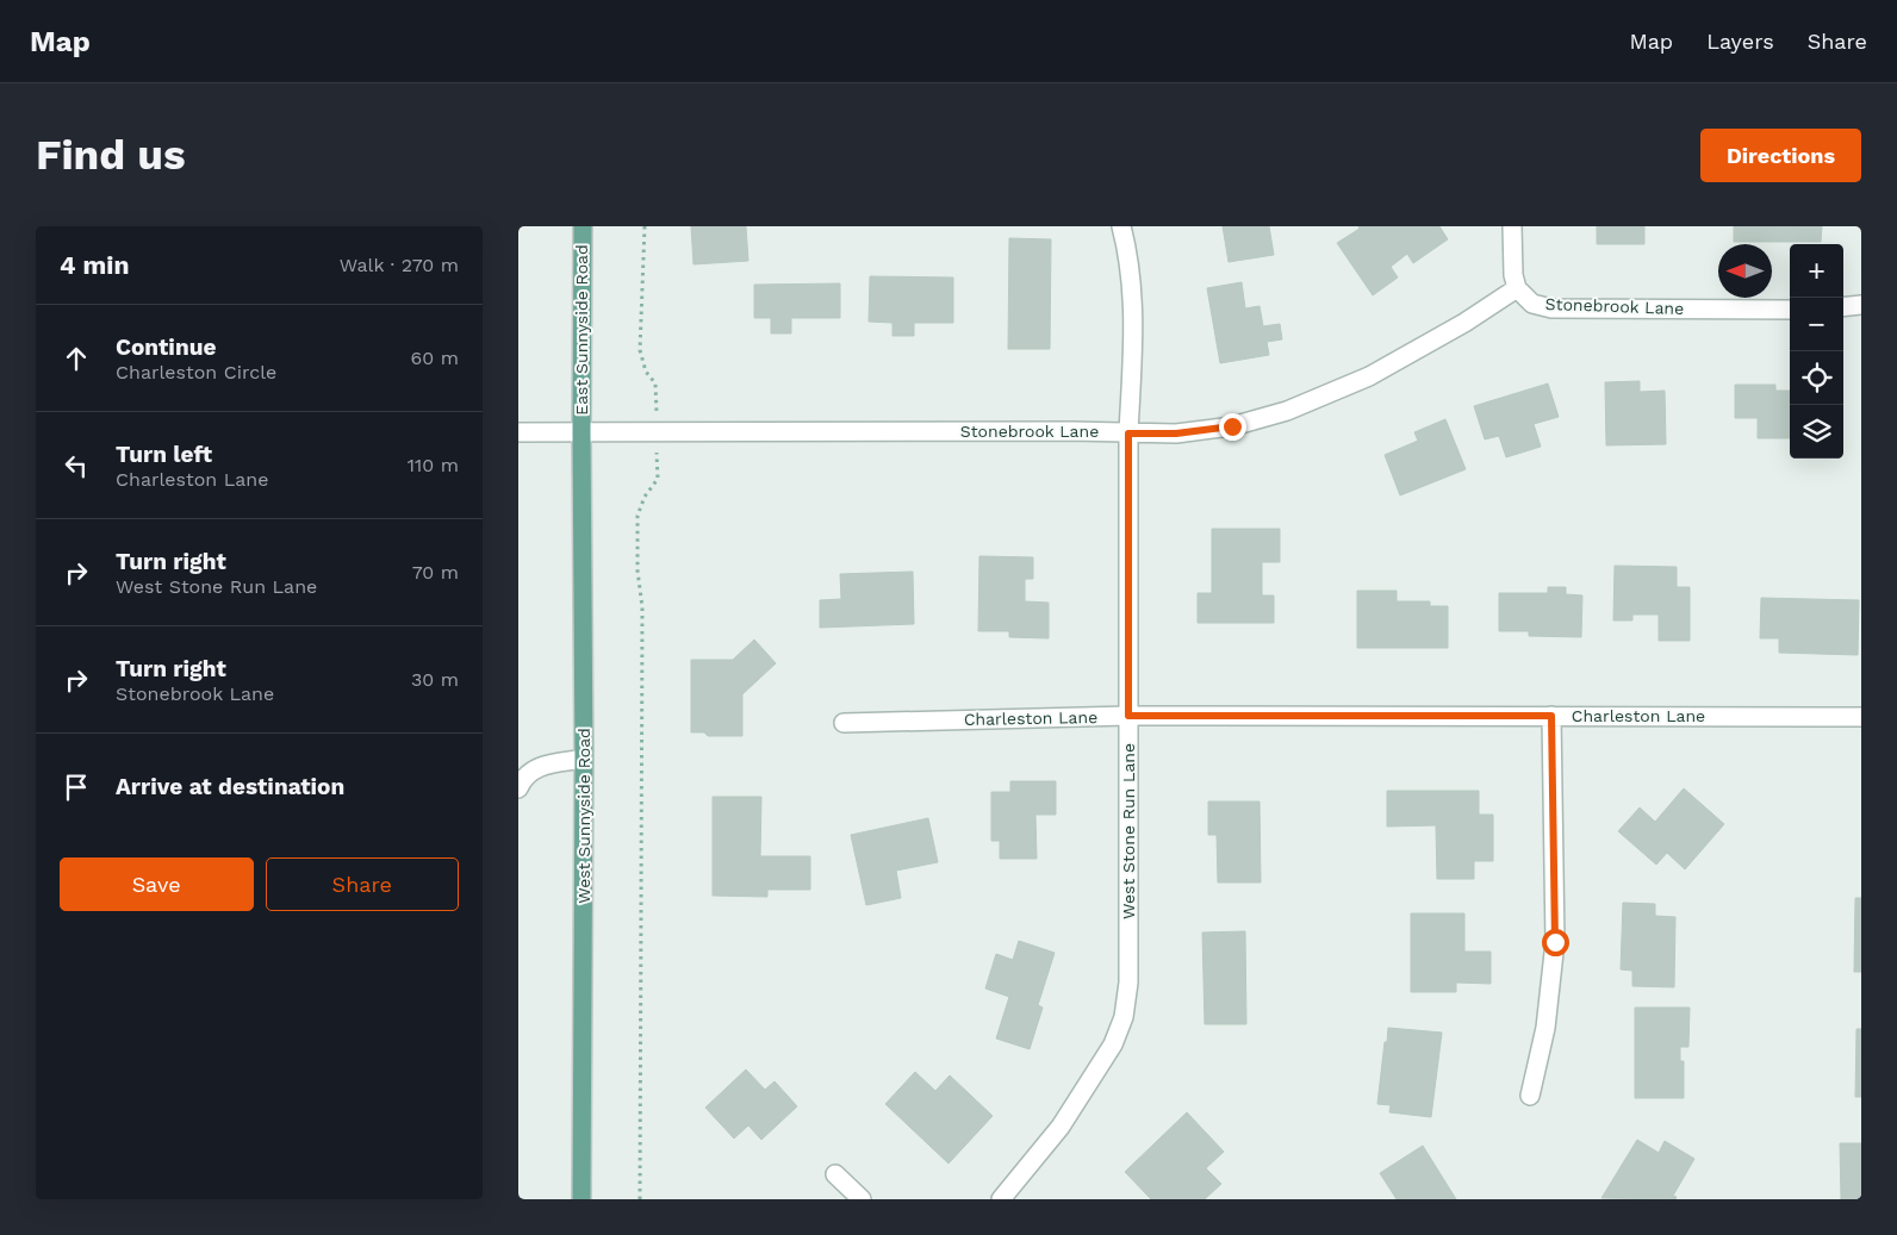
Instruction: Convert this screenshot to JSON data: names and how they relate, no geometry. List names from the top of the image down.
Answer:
{
  "streets": {
    "main road": ["East Sunnyside Road", "West Sunnyside Road"],
    "street": ["Stonebrook Lane", "Charleston Lane", "West Stone Run Lane"]
  },
  "crossings": [
    ["Stonebrook Lane", "East Sunnyside Road"],
    ["Stonebrook Lane", "West Sunnyside Road"],
    ["Stonebrook Lane", "West Stone Run Lane"],
    ["East Sunnyside Road", "West Sunnyside Road"],
    ["Charleston Lane", "West Stone Run Lane"]
  ],
  "north": "left",
  "page": {
    "header": "Map",
    "nav": ["Map", "Layers", "Share"],
    "buttons": [
      "Directions",
      ["Save", "Share"]
    ],
    "title": "Find us",
    "heading": ["4 min", "Walk · 270 m"],
    "map_buttons": ["+", "−"],
    "list": [
      ["Continue", "Charleston Circle", "60 m"],
      ["Turn left", "Charleston Lane", "110 m"],
      ["Turn right", "West Stone Run Lane", "70 m"],
      ["Turn right", "Stonebrook Lane", "30 m"],
      "Arrive at destination"
    ]
  }
}
